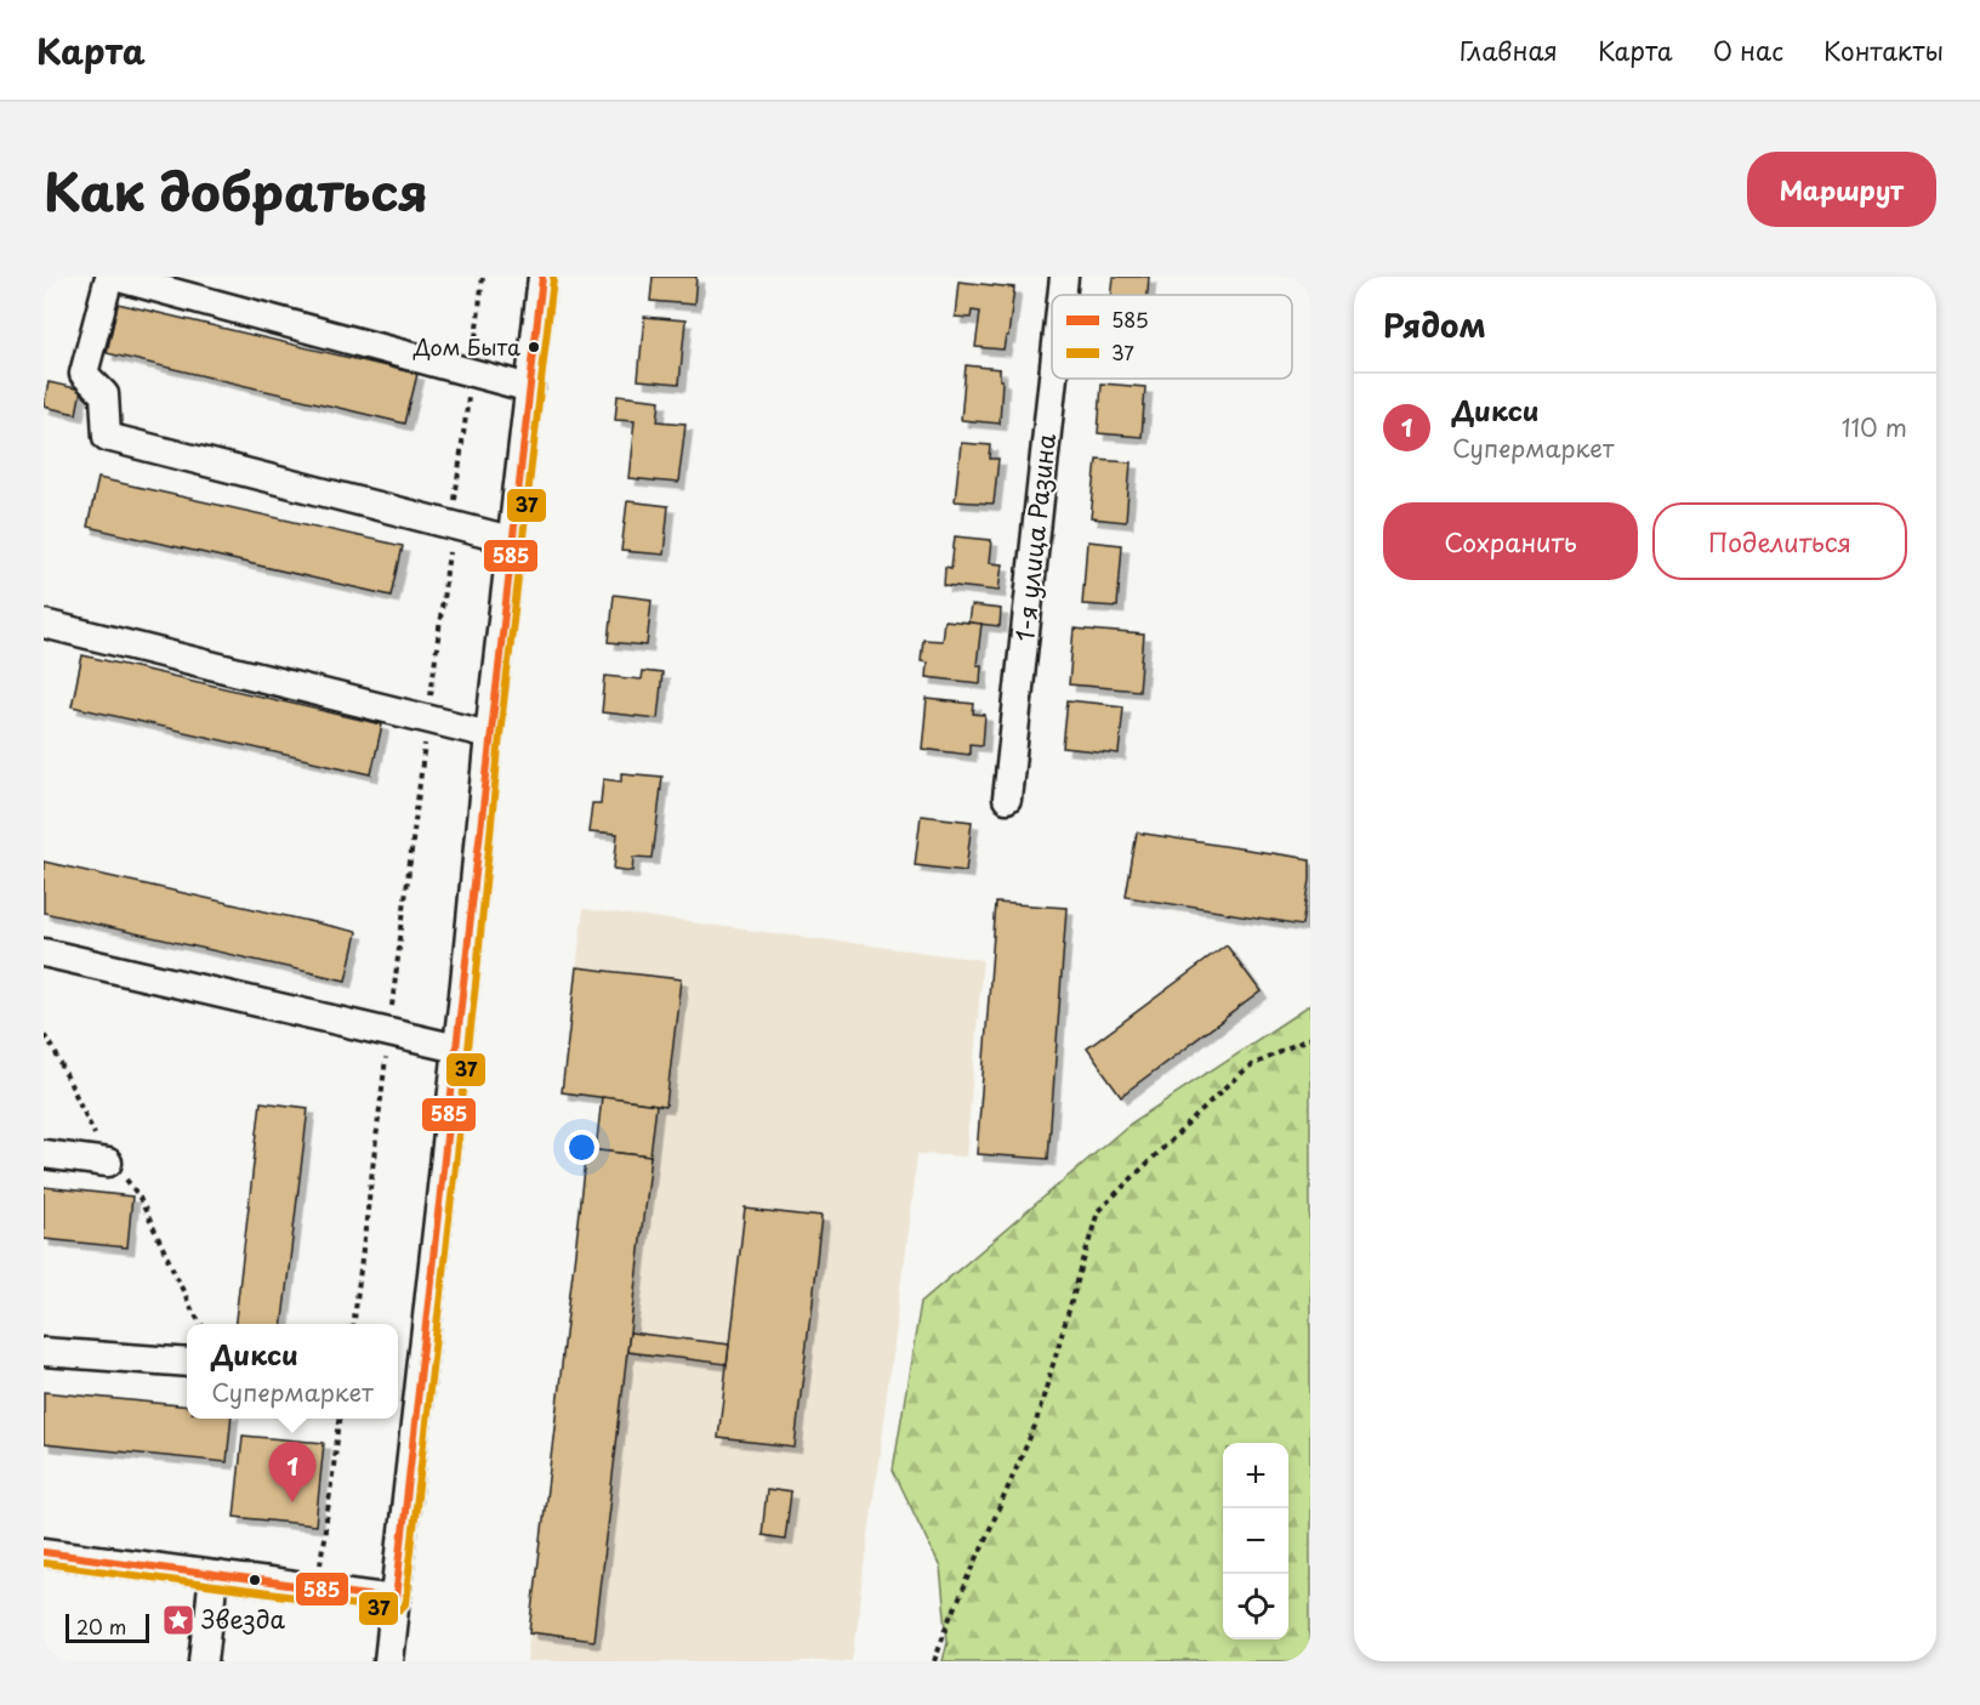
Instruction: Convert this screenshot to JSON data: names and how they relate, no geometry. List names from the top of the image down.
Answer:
{
  "streets": {
    "street": ["1-я улица Разина"]
  },
  "places": {
    "other": ["Дом Быта"],
    "place": ["Звезда"]
  },
  "lines": ["transit line 585", "transit line 37"],
  "legend": ["585", "37"],
  "scale_bar": "20 m",
  "page": {
    "header": "Карта",
    "nav": [
      "Главная",
      "Карта",
      "О нас",
      "Контакты"
    ],
    "title": "Как добраться",
    "buttons": [
      "Маршрут",
      ["Сохранить", "Поделиться"]
    ],
    "heading": "Рядом",
    "list": [
      {
        "mark": "1",
        "name": "Дикси",
        "note": "Супермаркет",
        "value": "110 m"
      }
    ],
    "popup": ["Дикси", "Супермаркет"],
    "pins": "1",
    "map_buttons": ["+", "−"],
    "scale": "20 m"
  }
}
